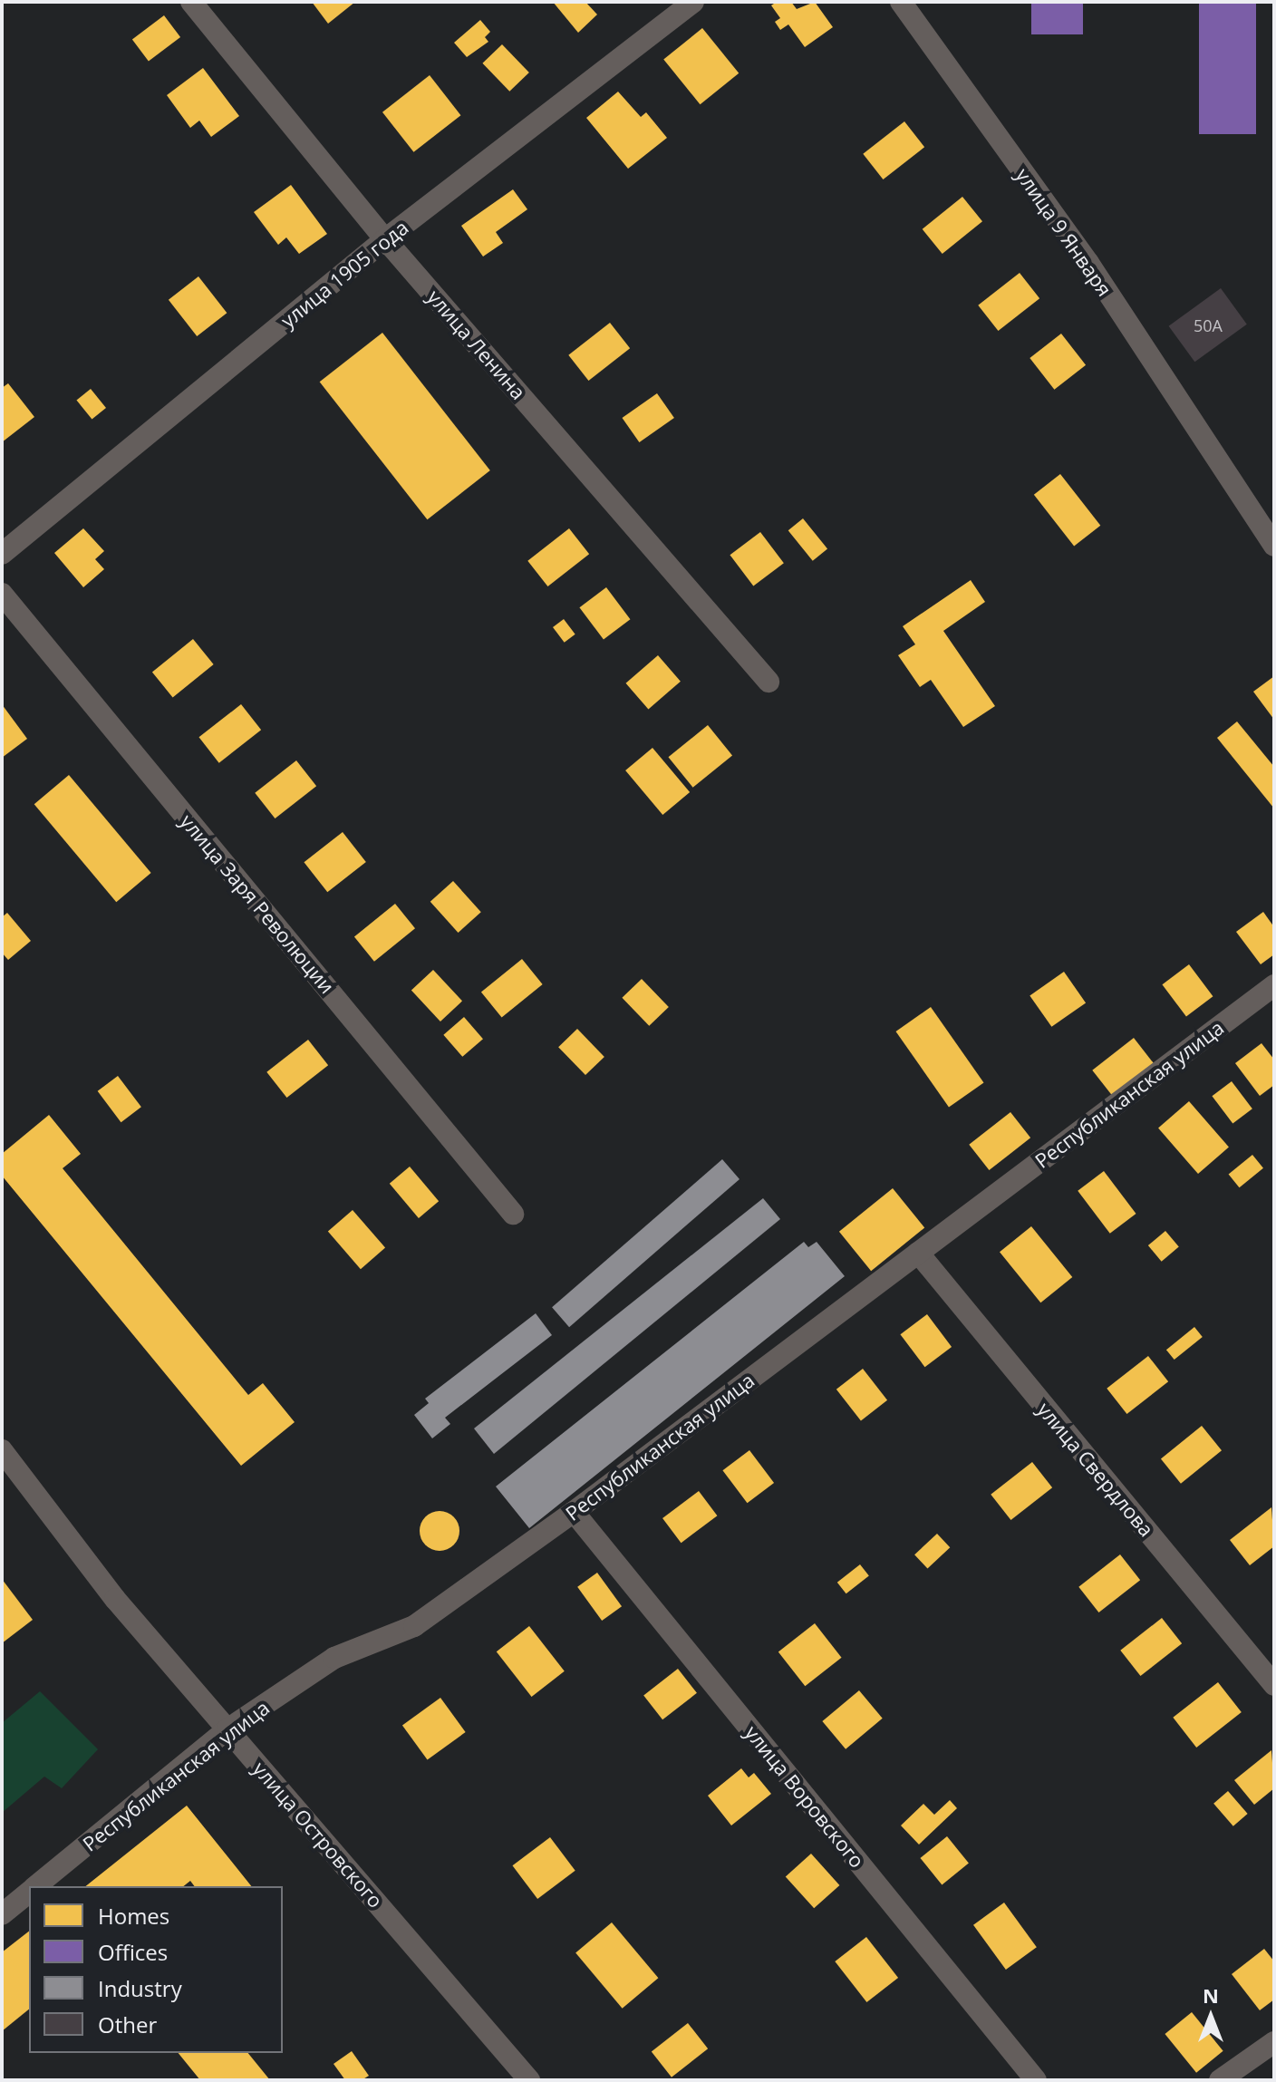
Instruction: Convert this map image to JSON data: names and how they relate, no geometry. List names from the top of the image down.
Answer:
{
  "streets": {
    "street": [
      "улица 9 Января",
      "улица 1905 года",
      "улица Ленина",
      "улица Заря Революции",
      "Республиканская улица",
      "улица Свердлова",
      "улица Воровского",
      "улица Островского"
    ]
  },
  "crossings": [
    ["улица 1905 года", "улица Ленина"],
    ["Республиканская улица", "улица Свердлова"],
    ["Республиканская улица", "улица Воровского"],
    ["Республиканская улица", "улица Островского"]
  ],
  "house_numbers": ["50А"],
  "legend": [
    "Homes",
    "Offices",
    "Industry",
    "Other"
  ],
  "north": "top"
}
